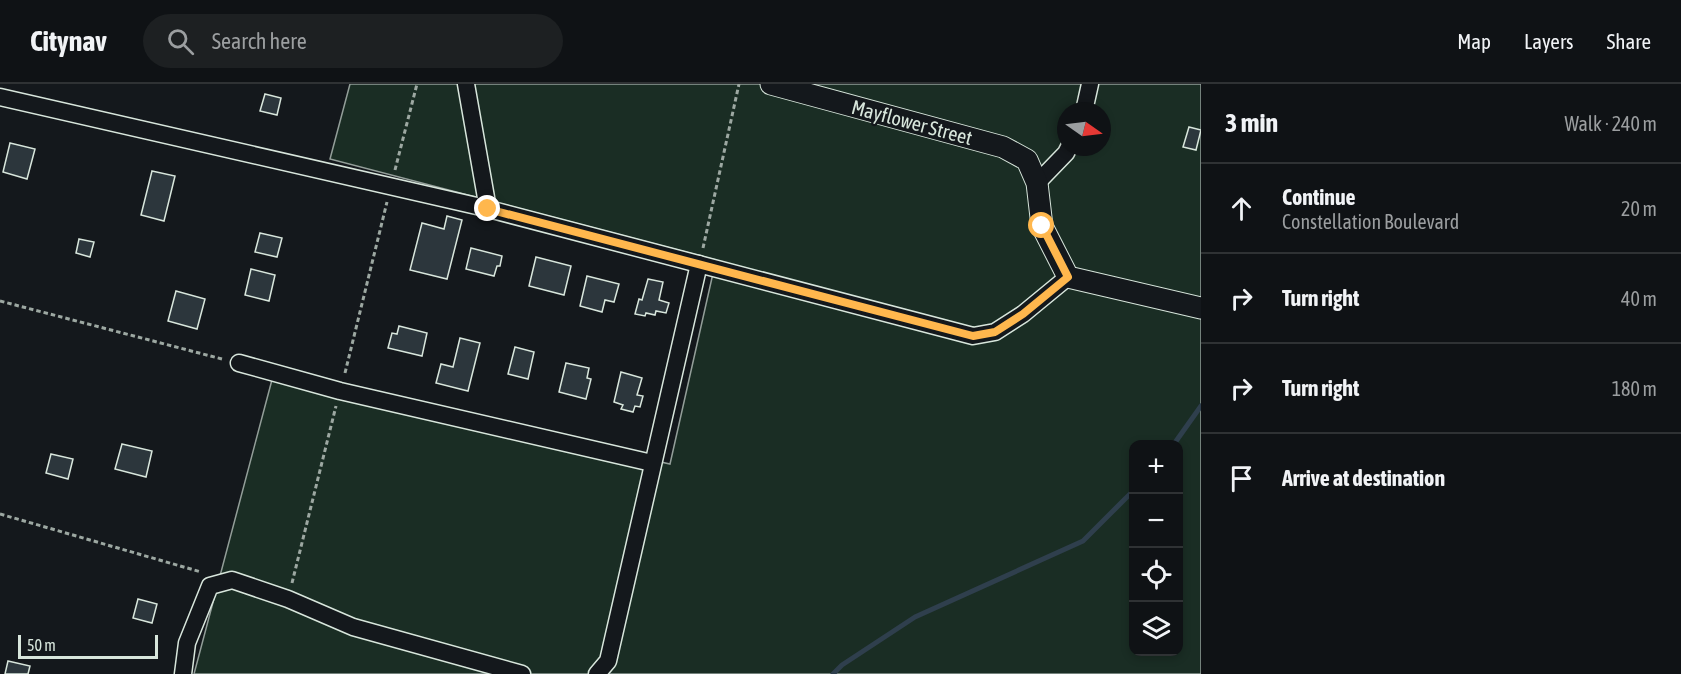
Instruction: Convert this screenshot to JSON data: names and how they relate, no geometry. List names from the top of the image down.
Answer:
{
  "streets": {
    "street": ["Mayflower Street"]
  },
  "scale_bar": "50 m",
  "north": "right",
  "page": {
    "header": "Citynav",
    "search": "Search here",
    "nav": ["Map", "Layers", "Share"],
    "heading": ["3 min", "Walk · 240 m"],
    "list": [
      ["Continue", "Constellation Boulevard", "20 m"],
      ["Turn right", "40 m"],
      ["Turn right", "180 m"],
      "Arrive at destination"
    ],
    "map_buttons": ["+", "−"],
    "scale": "50 m"
  }
}
